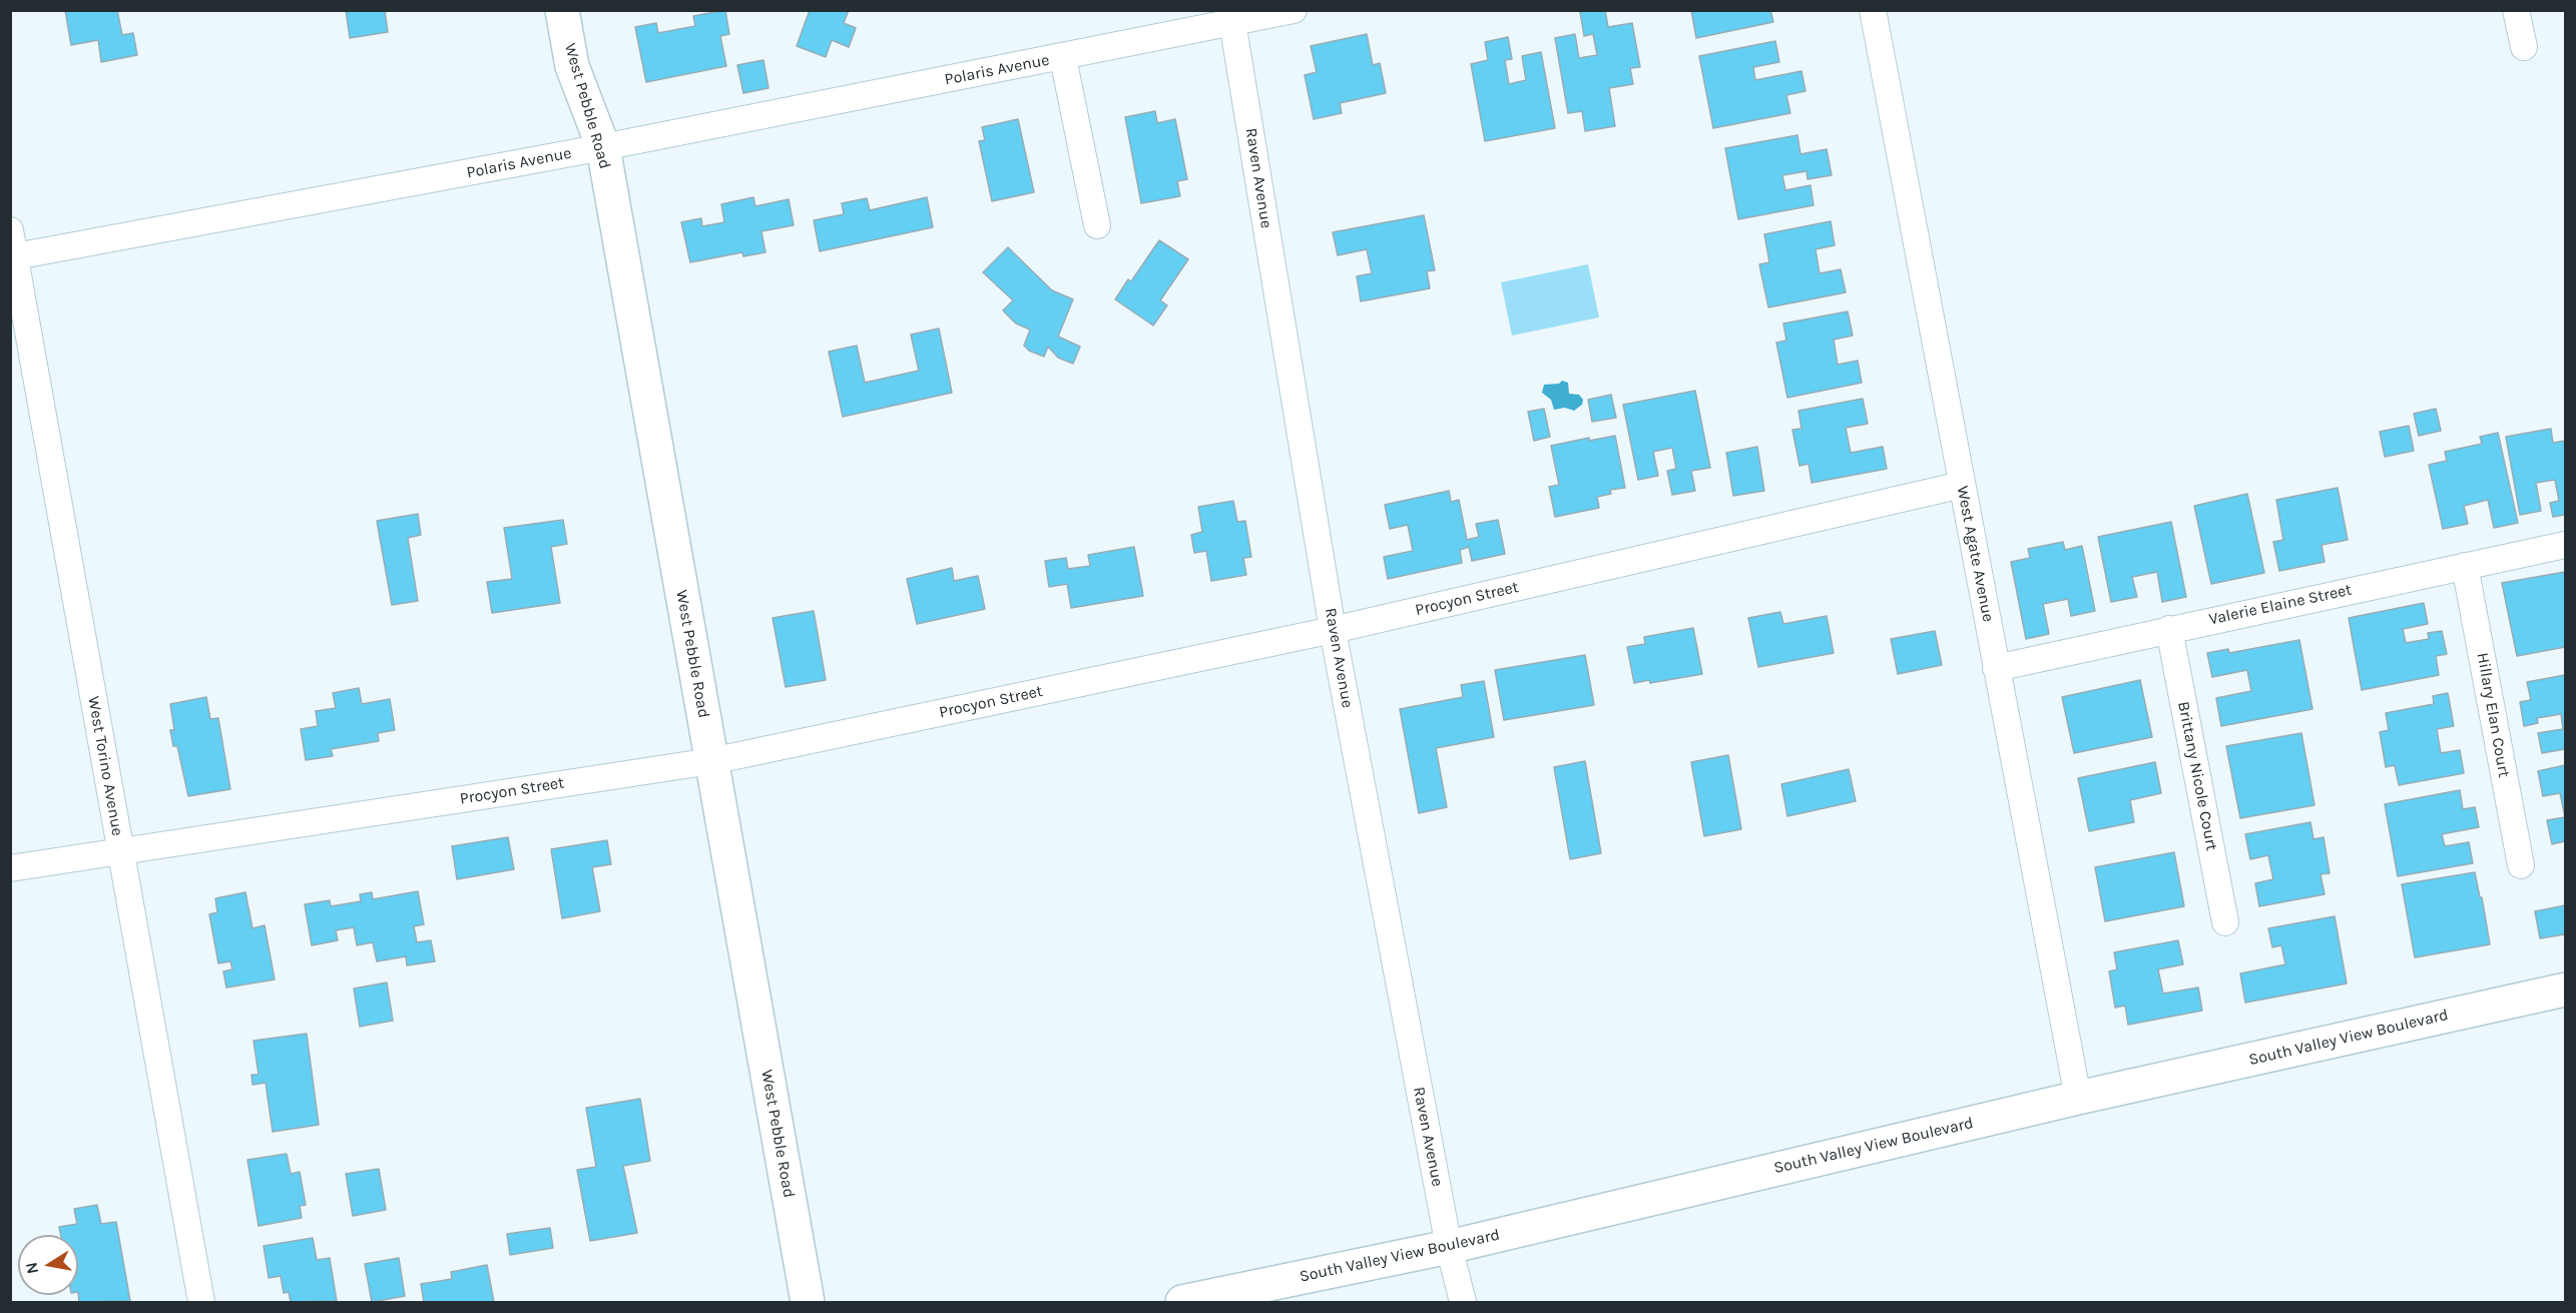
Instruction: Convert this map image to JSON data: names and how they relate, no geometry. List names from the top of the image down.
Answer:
{
  "streets": {
    "main road": ["West Pebble Road", "South Valley View Boulevard"],
    "street": [
      "Polaris Avenue",
      "Raven Avenue",
      "West Agate Avenue",
      "Procyon Street",
      "Valerie Elaine Street",
      "Hillary Elan Court",
      "West Torino Avenue",
      "Brittany Nicole Court"
    ]
  },
  "crossings": [
    ["Polaris Avenue", "West Pebble Road"],
    ["Polaris Avenue", "Raven Avenue"],
    ["Polaris Avenue", "West Torino Avenue"],
    ["West Pebble Road", "Procyon Street"],
    ["Raven Avenue", "Procyon Street"],
    ["Raven Avenue", "South Valley View Boulevard"],
    ["West Agate Avenue", "Procyon Street"],
    ["West Agate Avenue", "Valerie Elaine Street"],
    ["West Agate Avenue", "South Valley View Boulevard"],
    ["Procyon Street", "West Torino Avenue"],
    ["Valerie Elaine Street", "Hillary Elan Court"],
    ["Valerie Elaine Street", "Brittany Nicole Court"]
  ],
  "north": "left"
}
